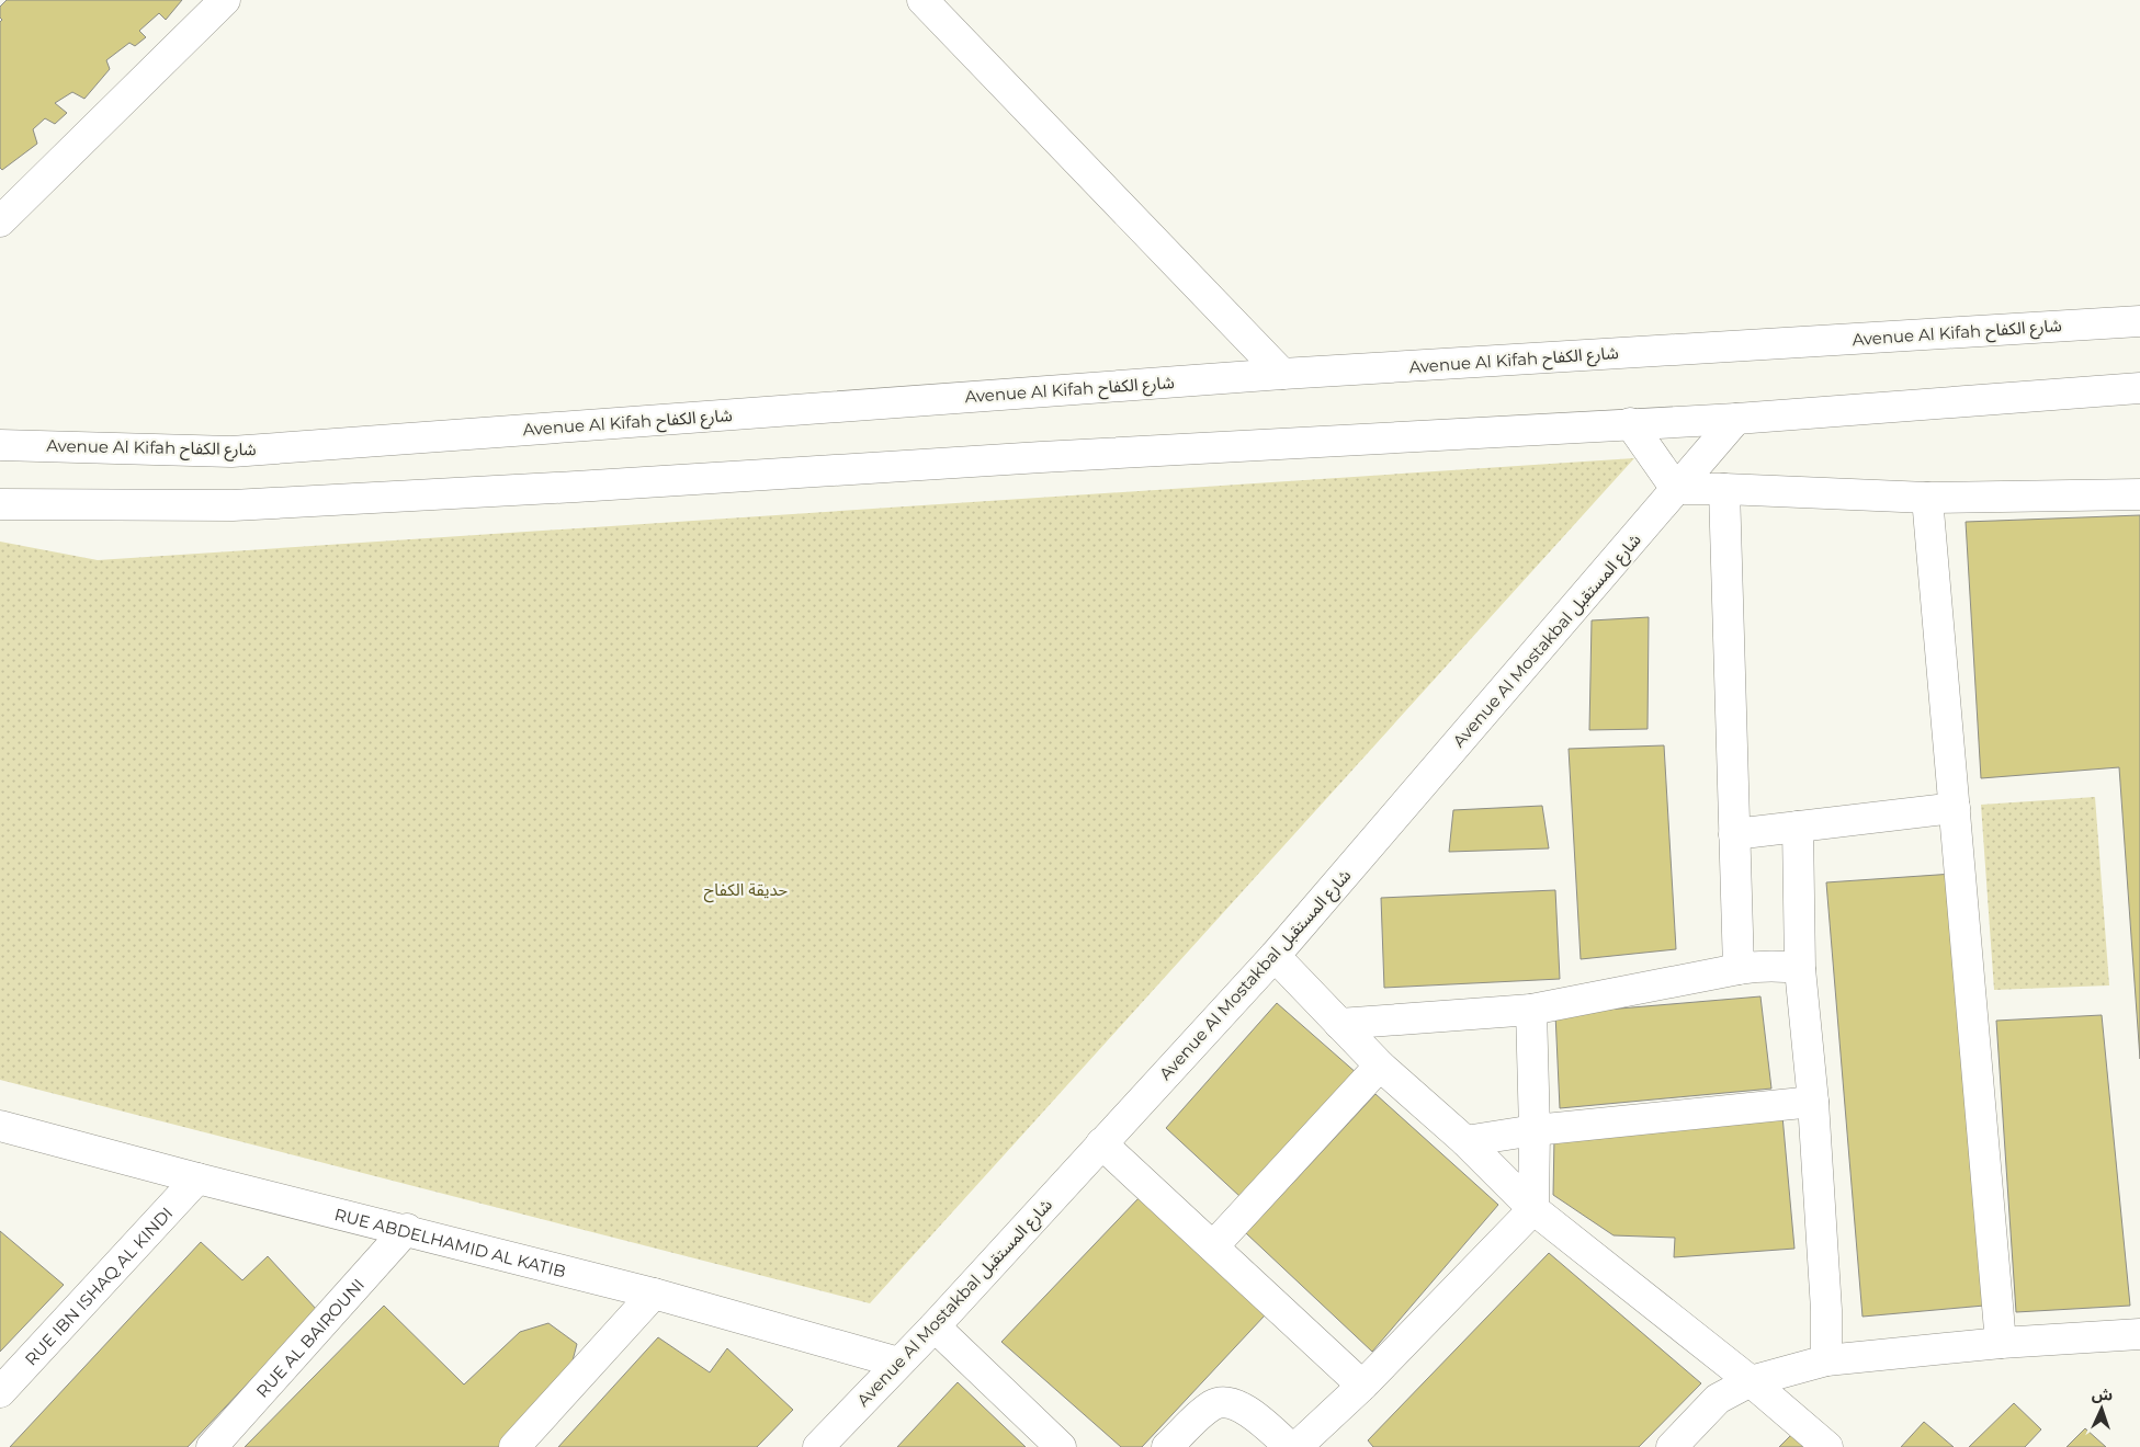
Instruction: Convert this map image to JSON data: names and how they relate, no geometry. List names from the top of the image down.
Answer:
{
  "streets": {
    "street": [
      "Avenue Al Kifah شارع الكفاح",
      "Avenue Al Mostakbal شارع المستقبل",
      "RUE ABDELHAMID AL KATIB",
      "RUE IBN ISHAQ AL KINDI",
      "RUE AL BAIROUNI"
    ]
  },
  "crossings": [
    ["Avenue Al Mostakbal شارع المستقبل", "RUE ABDELHAMID AL KATIB"],
    ["RUE ABDELHAMID AL KATIB", "RUE IBN ISHAQ AL KINDI"],
    ["RUE ABDELHAMID AL KATIB", "RUE AL BAIROUNI"]
  ],
  "parks": ["حديقة الكفاح"],
  "north": "top"
}
